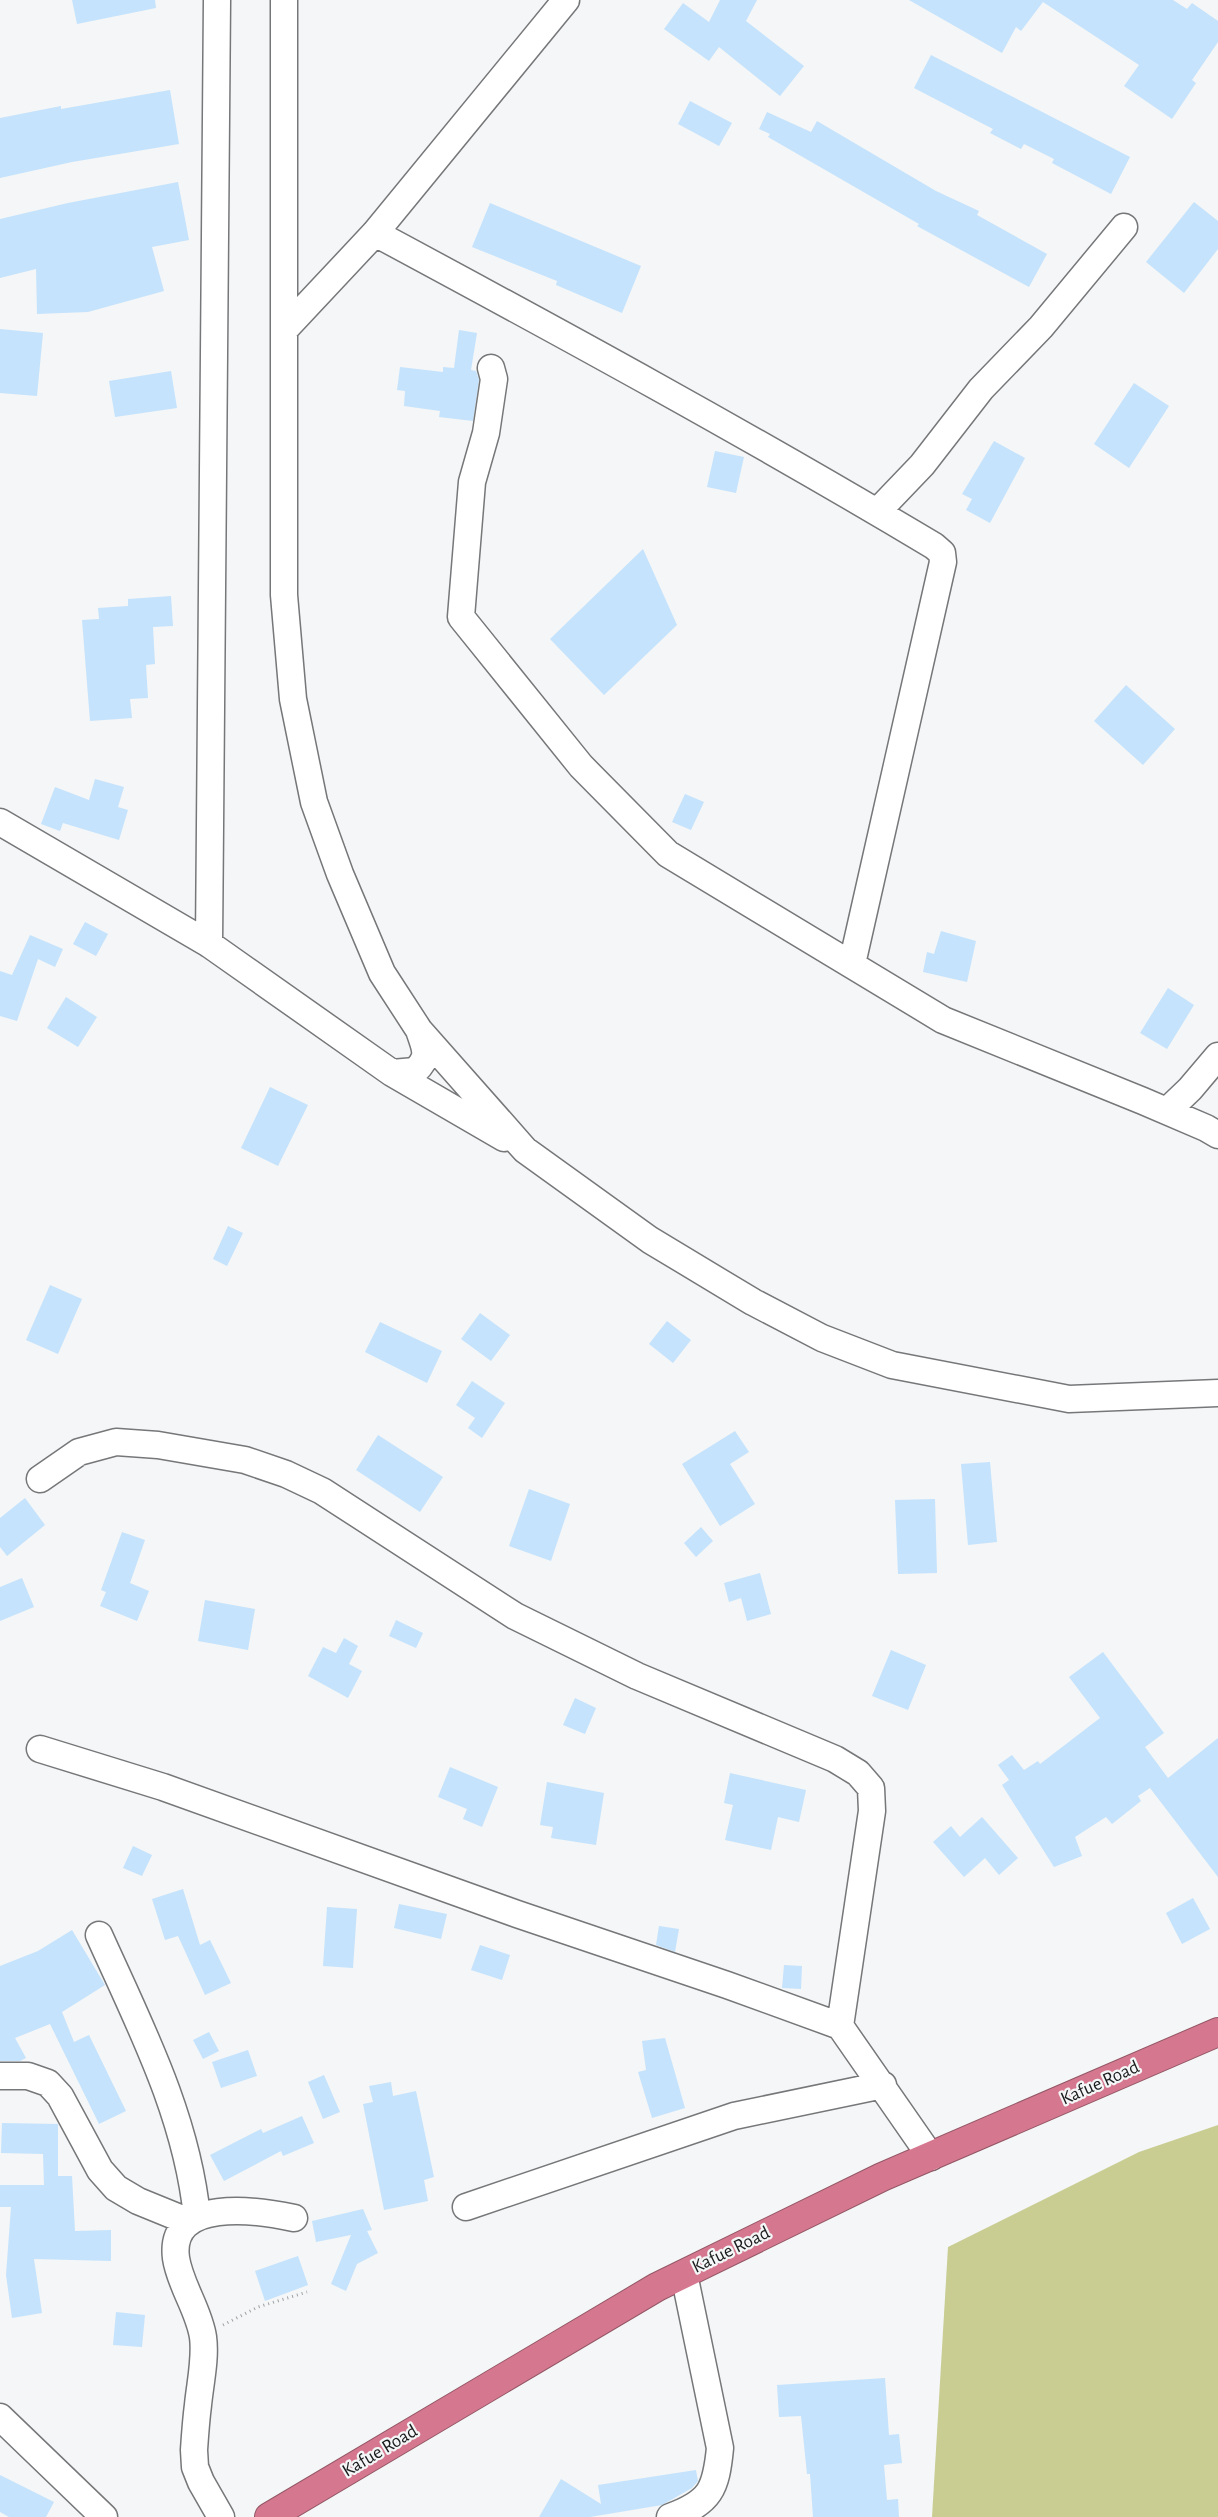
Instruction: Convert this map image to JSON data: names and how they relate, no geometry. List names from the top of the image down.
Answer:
{
  "streets": {
    "highway": ["Kafue Road"]
  }
}
